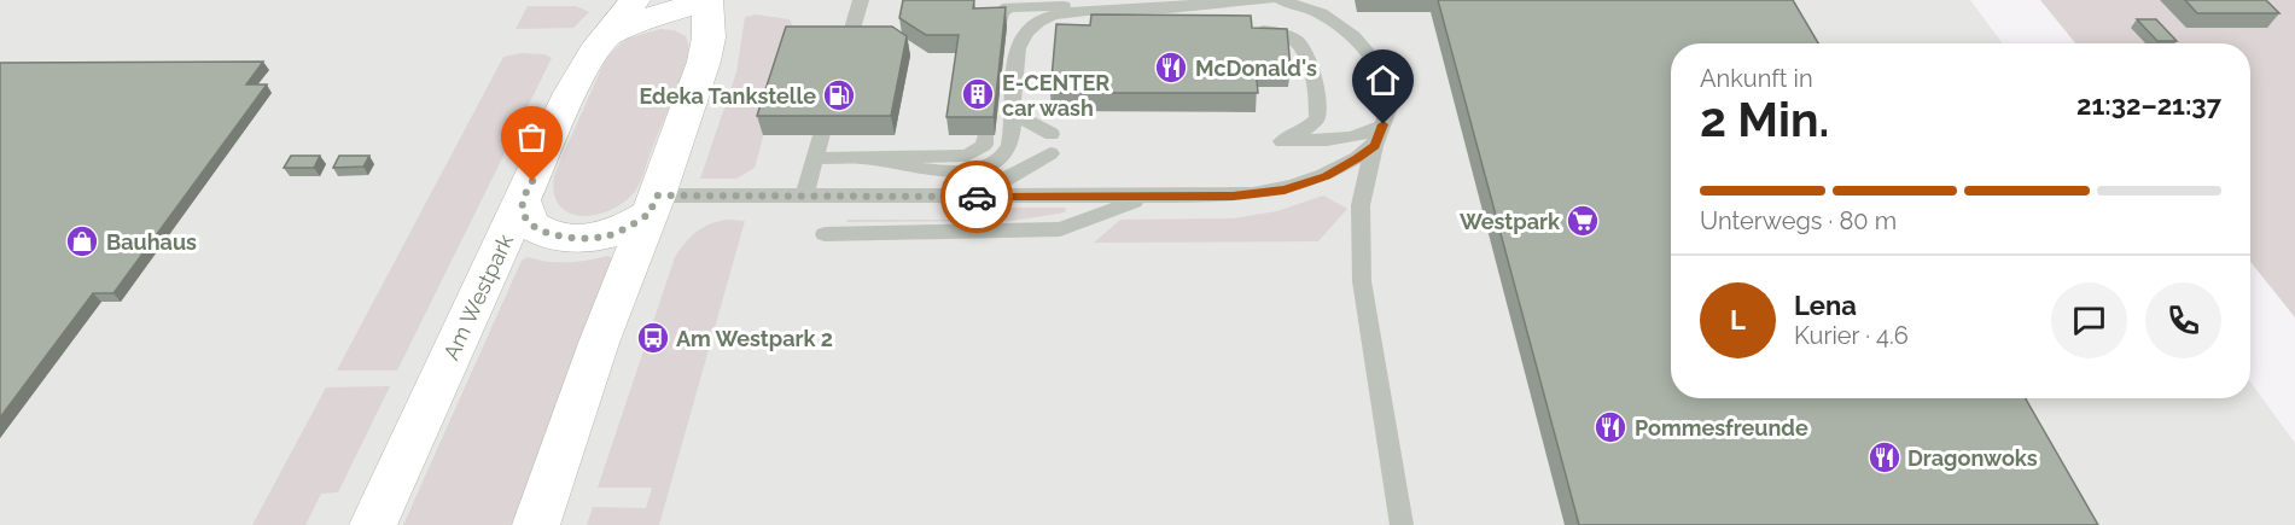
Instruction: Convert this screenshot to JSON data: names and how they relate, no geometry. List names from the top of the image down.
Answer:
{
  "streets": {
    "main road": ["Am Westpark"]
  },
  "places": {
    "restaurant": ["McDonald's", "Pommesfreunde", "Dragonwoks"],
    "building": ["E-CENTER car wash"],
    "fuel station": ["Edeka Tankstelle"],
    "supermarket": ["Westpark"],
    "shop": ["Bauhaus"],
    "bus stop": ["Am Westpark 2"]
  },
  "page": {
    "heading": ["2 Min.", "Ankunft in", "21:32–21:37"],
    "panel": ["Lena", "Kurier · 4.6"],
    "bar": "Unterwegs · 80 m",
    "round": "L"
  }
}
